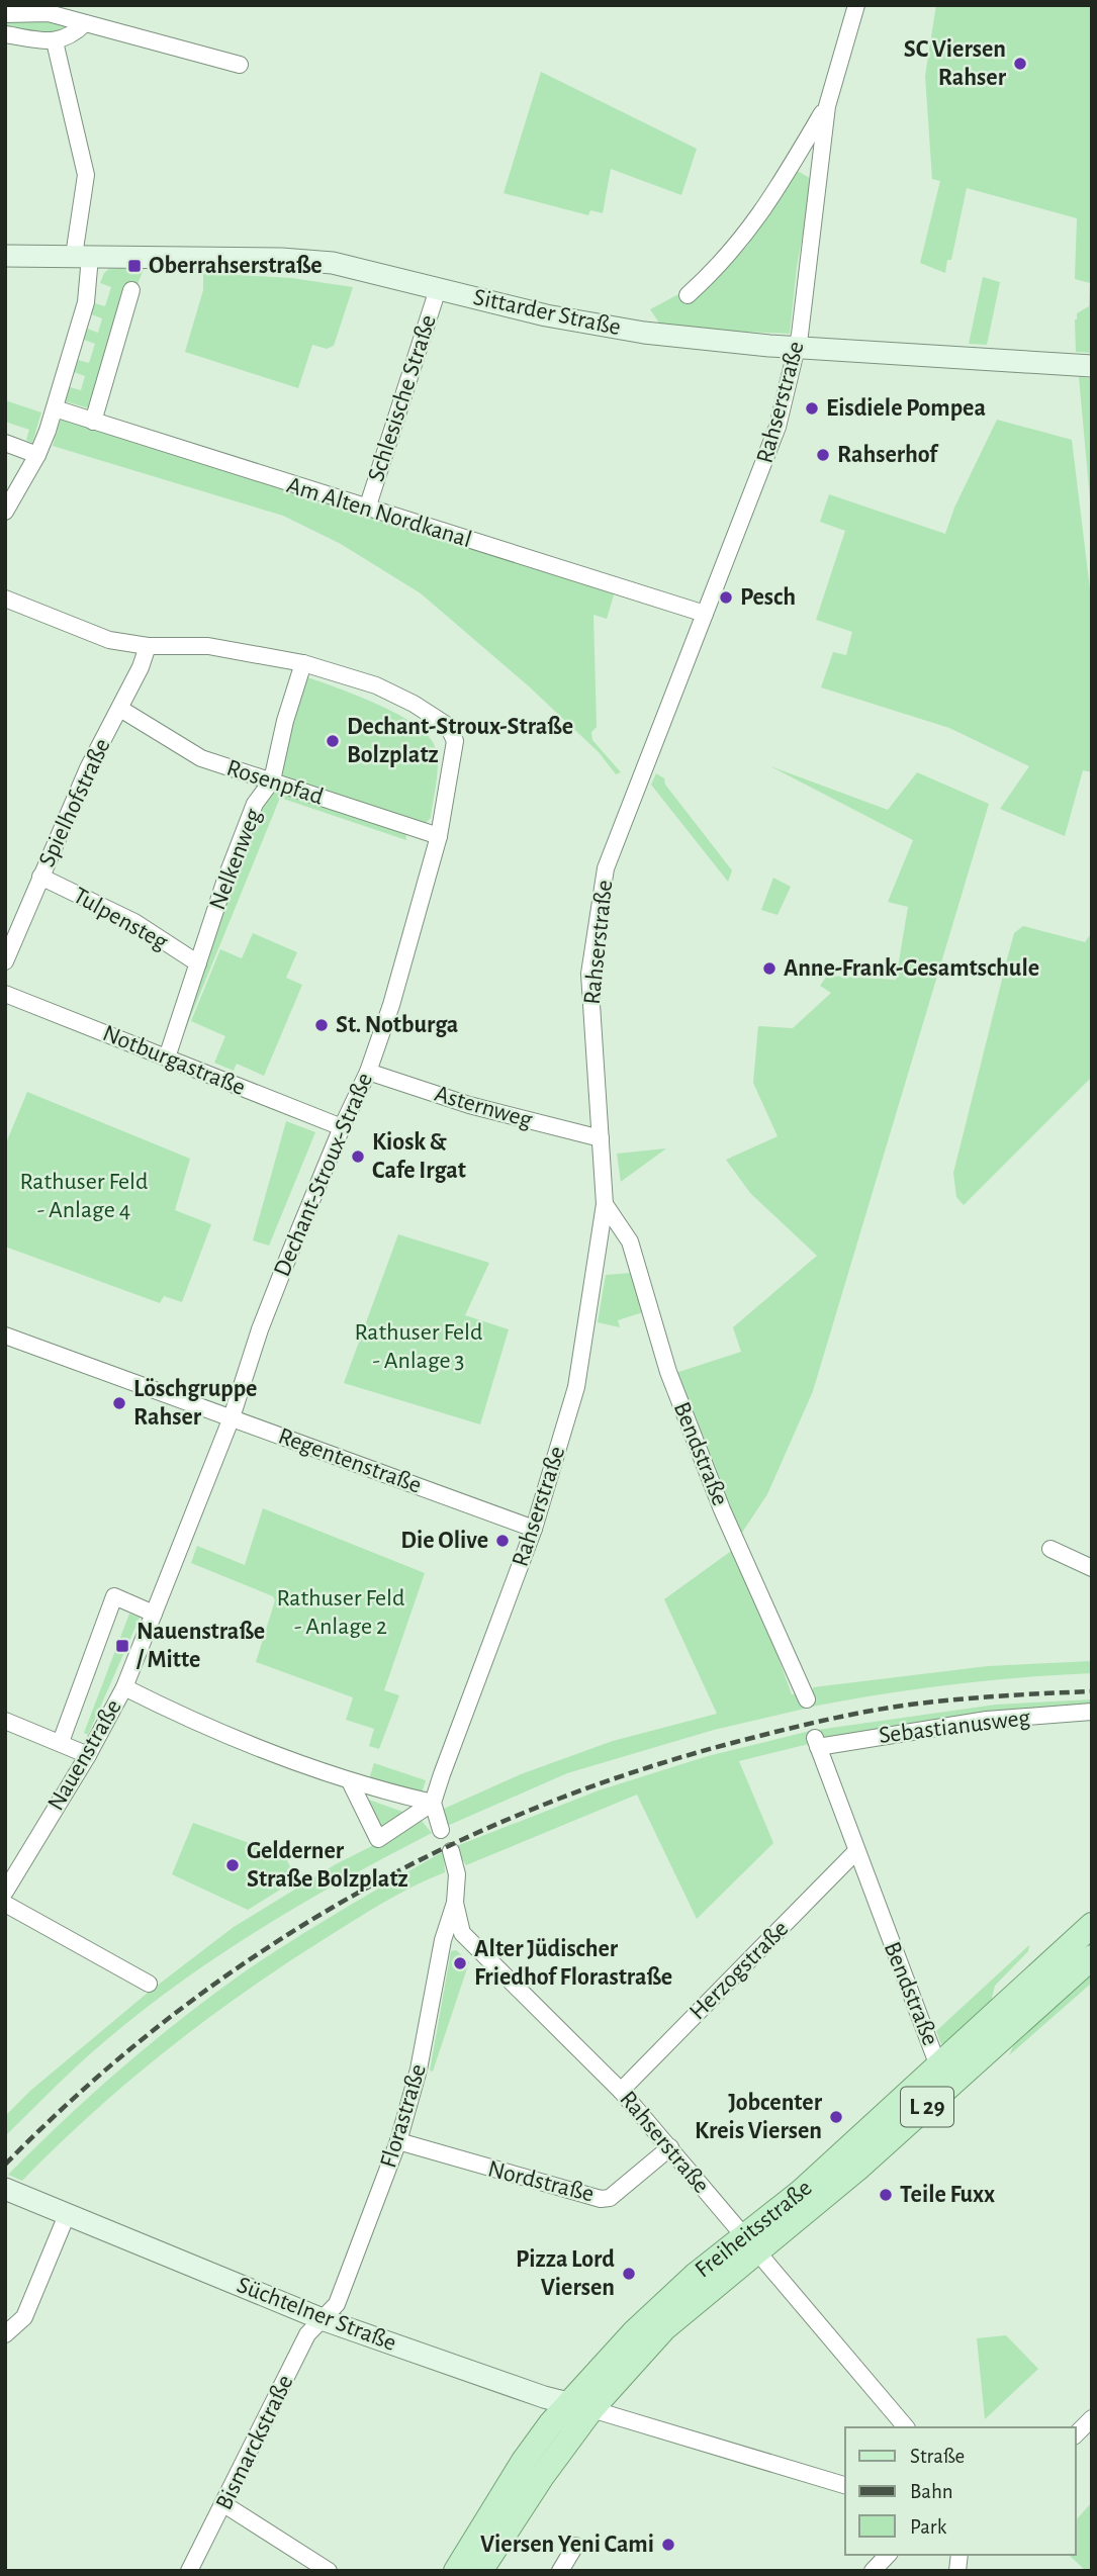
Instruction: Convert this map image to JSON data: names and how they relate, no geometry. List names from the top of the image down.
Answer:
{
  "streets": {
    "main road": ["L 29", "Freiheitsstraße"],
    "street": [
      "Sittarder Straße",
      "Schlesische Straße",
      "Rahserstraße",
      "Am Alten Nordkanal",
      "Rosenpfad",
      "Spielhofstraße",
      "Nelkenweg",
      "Tulpensteg",
      "Notburgastraße",
      "Asternweg",
      "Dechant-Stroux-Straße",
      "Bendstraße",
      "Regentenstraße",
      "Sebastianusweg",
      "Nauenstraße",
      "Herzogstraße",
      "Florastraße",
      "Nordstraße",
      "Süchtelner Straße",
      "Bismarckstraße"
    ]
  },
  "crossings": [
    ["Sittarder Straße", "Schlesische Straße"],
    ["Sittarder Straße", "Rahserstraße"],
    ["Schlesische Straße", "Am Alten Nordkanal"],
    ["Rahserstraße", "Am Alten Nordkanal"],
    ["Rahserstraße", "Asternweg"],
    ["Rahserstraße", "Bendstraße"],
    ["Rahserstraße", "Regentenstraße"],
    ["Rahserstraße", "Herzogstraße"],
    ["Rahserstraße", "Florastraße"],
    ["Rahserstraße", "Nordstraße"],
    ["Rahserstraße", "Freiheitsstraße"],
    ["Rosenpfad", "Spielhofstraße"],
    ["Rosenpfad", "Nelkenweg"],
    ["Rosenpfad", "Dechant-Stroux-Straße"],
    ["Spielhofstraße", "Tulpensteg"],
    ["Spielhofstraße", "Dechant-Stroux-Straße"],
    ["Nelkenweg", "Tulpensteg"],
    ["Nelkenweg", "Notburgastraße"],
    ["Nelkenweg", "Dechant-Stroux-Straße"],
    ["Notburgastraße", "Dechant-Stroux-Straße"],
    ["Asternweg", "Dechant-Stroux-Straße"],
    ["Dechant-Stroux-Straße", "Regentenstraße"],
    ["Dechant-Stroux-Straße", "Nauenstraße"],
    ["Bendstraße", "Sebastianusweg"],
    ["Bendstraße", "Herzogstraße"],
    ["Bendstraße", "Freiheitsstraße"],
    ["Regentenstraße", "Nauenstraße"],
    ["Florastraße", "Nordstraße"],
    ["Florastraße", "Süchtelner Straße"],
    ["Florastraße", "Bismarckstraße"],
    ["Freiheitsstraße", "Süchtelner Straße"],
    ["Süchtelner Straße", "Bismarckstraße"]
  ],
  "parks": ["Rathuser Feld - Anlage 4", "Rathuser Feld - Anlage 3", "Rathuser Feld - Anlage 2"],
  "places": {
    "other": [
      "SC Viersen Rahser",
      "Eisdiele Pompea",
      "Rahserhof",
      "Pesch",
      "Dechant-Stroux-Straße Bolzplatz",
      "Anne-Frank-Gesamtschule",
      "St. Notburga",
      "Kiosk & Cafe Irgat",
      "Löschgruppe Rahser",
      "Die Olive",
      "Gelderner Straße Bolzplatz",
      "Alter Jüdischer Friedhof Florastraße",
      "Jobcenter Kreis Viersen",
      "Teile Fuxx",
      "Pizza Lord Viersen",
      "Viersen Yeni Cami"
    ],
    "transit": ["Oberrahserstraße", "Nauenstraße / Mitte"]
  },
  "legend": ["Straße", "Bahn", "Park"]
}
